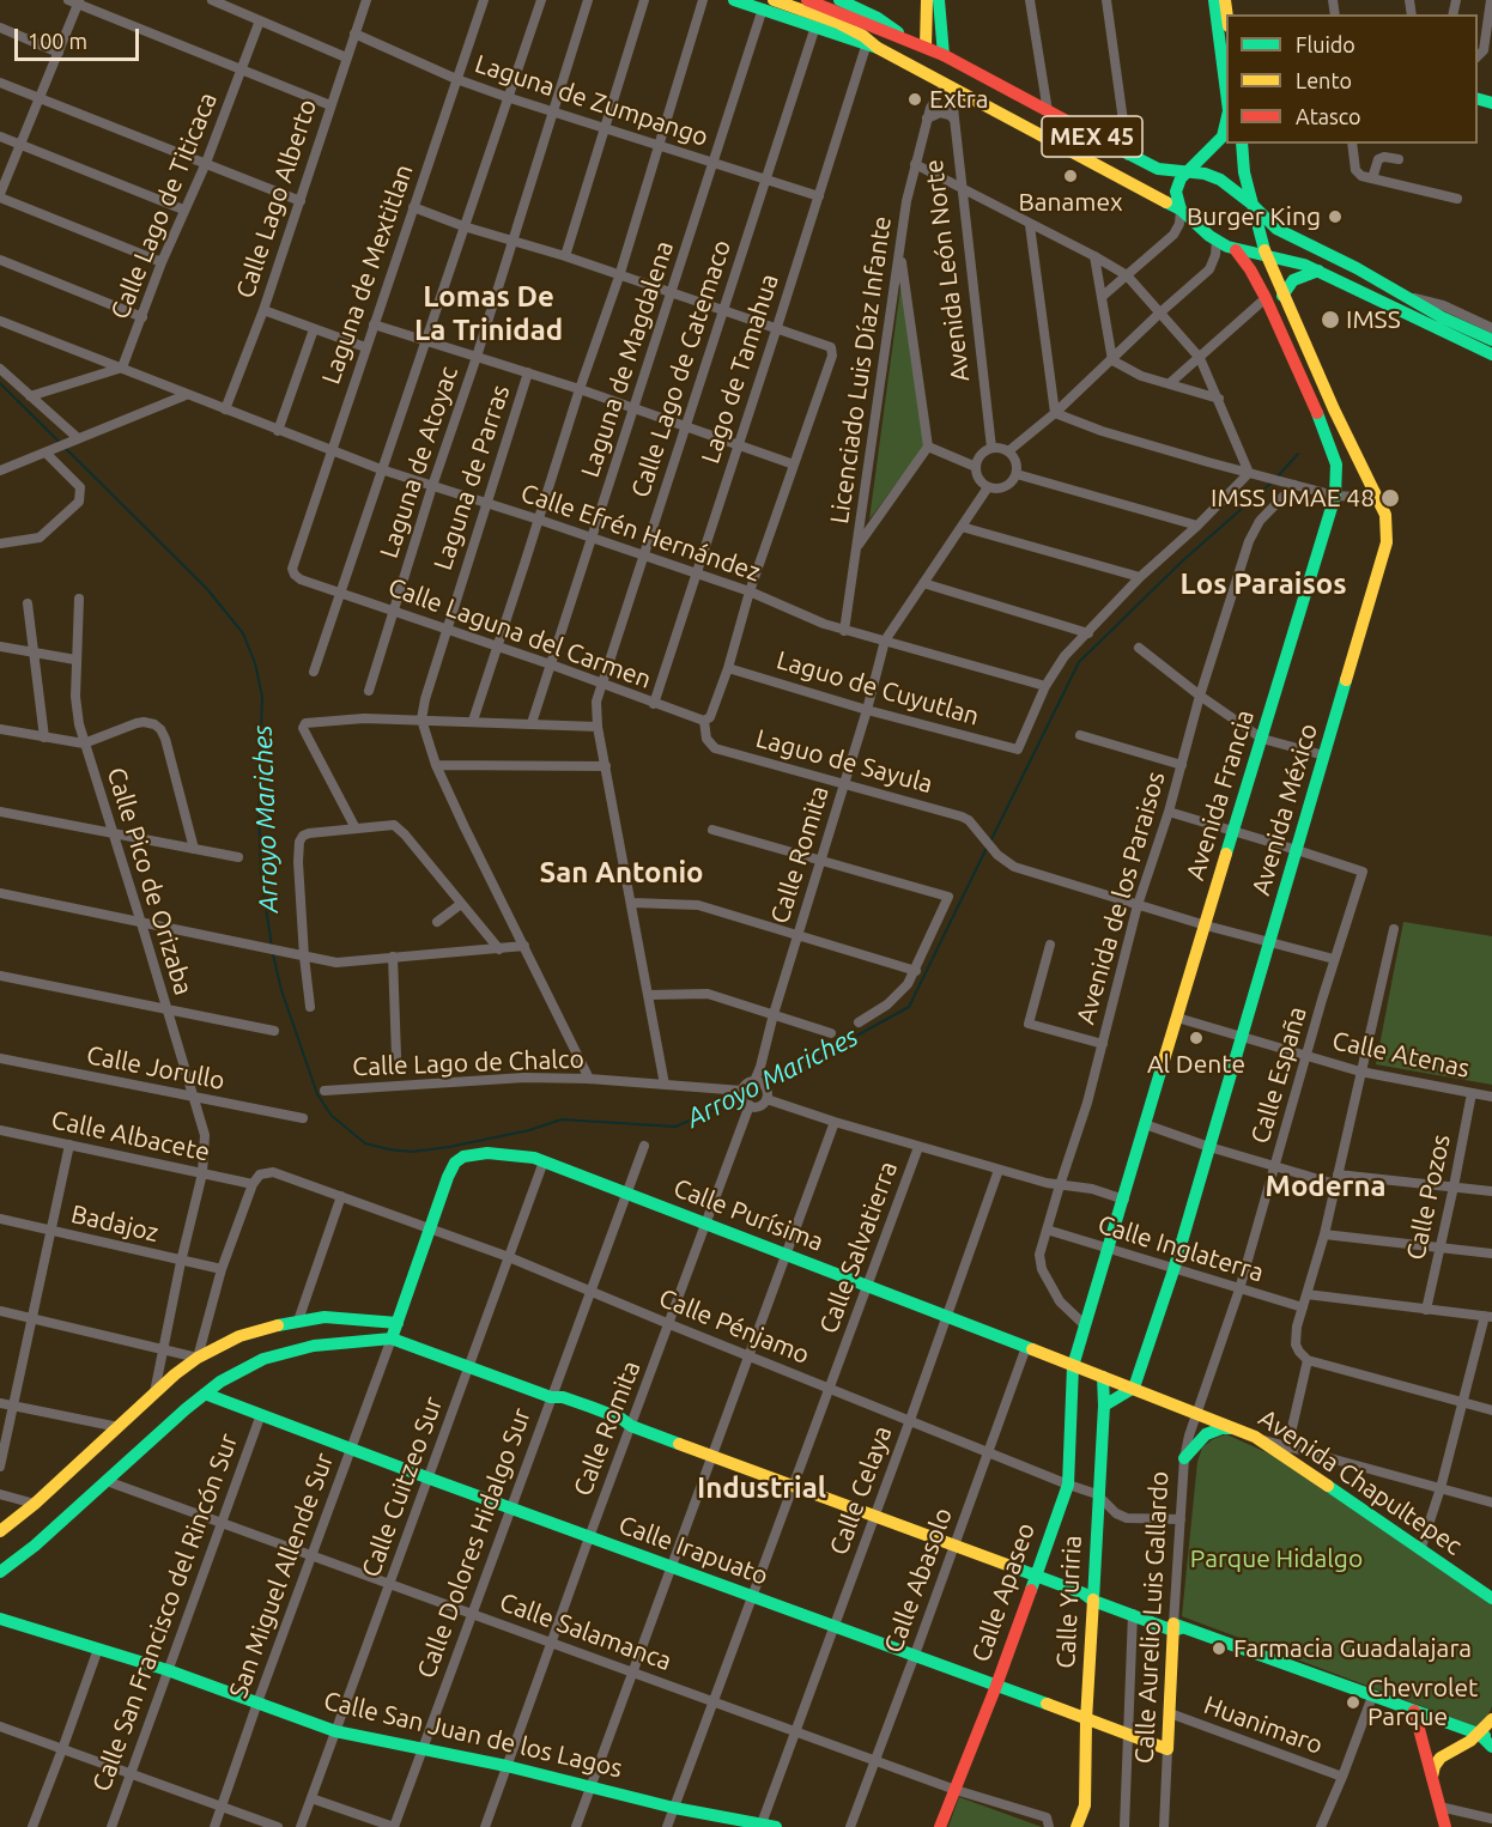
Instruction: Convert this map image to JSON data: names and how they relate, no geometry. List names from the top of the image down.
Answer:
{
  "streets": {
    "street": [
      "Laguna de Zumpango",
      "MEX 45",
      "Calle Lago Alberto",
      "Calle Lago de Titicaca",
      "Avenida León Norte",
      "Laguna de Mextitlan",
      "Laguna de Magdalena",
      "Calle Lago de Catemaco",
      "Lago de Tamahua",
      "Licenciado Luis Díaz Infante",
      "Laguna de Atoyac",
      "Laguna de Parras",
      "Calle Efrén Hernández",
      "Calle Laguna del Carmen",
      "Laguo de Cuyutlan",
      "Laguo de Sayula",
      "Avenida Francia",
      "Avenida México",
      "Calle Romita",
      "Calle Pico de Orizaba",
      "Avenida de los Paraisos",
      "Calle Atenas",
      "Calle Lago de Chalco",
      "Calle Jorullo",
      "Calle España",
      "Calle Albacete",
      "Calle Pozos",
      "Calle Purísima",
      "Badajoz",
      "Calle Salvatierra",
      "Calle Inglaterra",
      "Calle Pénjamo",
      "Avenida Chapultepec",
      "Calle Cuitzeo Sur",
      "Calle Celaya",
      "Calle Dolores Hidalgo Sur",
      "Calle Irapuato",
      "San Miguel Allende Sur",
      "Calle Abasolo",
      "Calle Apaseo",
      "Calle Yuriria",
      "Calle San Francisco del Rincón Sur",
      "Calle Aurelio Luis Gallardo",
      "Calle Salamanca",
      "Huanimaro",
      "Calle San Juan de los Lagos"
    ]
  },
  "crossings": [
    ["Laguna de Zumpango", "Calle Lago Alberto"],
    ["Laguna de Zumpango", "Laguna de Mextitlan"],
    ["Laguna de Zumpango", "Laguna de Magdalena"],
    ["Laguna de Zumpango", "Calle Lago de Catemaco"],
    ["Laguna de Zumpango", "Lago de Tamahua"],
    ["Laguna de Zumpango", "Laguna de Atoyac"],
    ["MEX 45", "Avenida León Norte"],
    ["MEX 45", "Laguna de Magdalena"],
    ["MEX 45", "Lago de Tamahua"],
    ["MEX 45", "Licenciado Luis Díaz Infante"],
    ["MEX 45", "Avenida Francia"],
    ["MEX 45", "Avenida México"],
    ["Calle Lago Alberto", "Calle Efrén Hernández"],
    ["Calle Lago de Titicaca", "Calle Efrén Hernández"],
    ["Avenida León Norte", "Licenciado Luis Díaz Infante"],
    ["Avenida León Norte", "Calle Romita"],
    ["Laguna de Mextitlan", "Calle Efrén Hernández"],
    ["Laguna de Mextitlan", "Calle Laguna del Carmen"],
    ["Laguna de Magdalena", "Calle Efrén Hernández"],
    ["Laguna de Magdalena", "Calle Laguna del Carmen"],
    ["Calle Lago de Catemaco", "Calle Efrén Hernández"],
    ["Calle Lago de Catemaco", "Calle Laguna del Carmen"],
    ["Calle Lago de Catemaco", "Calle Lago de Chalco"],
    ["Lago de Tamahua", "Calle Efrén Hernández"],
    ["Lago de Tamahua", "Calle Laguna del Carmen"],
    ["Licenciado Luis Díaz Infante", "Calle Efrén Hernández"],
    ["Laguna de Atoyac", "Calle Efrén Hernández"],
    ["Laguna de Atoyac", "Calle Laguna del Carmen"],
    ["Laguna de Parras", "Calle Efrén Hernández"],
    ["Laguna de Parras", "Calle Laguna del Carmen"],
    ["Calle Efrén Hernández", "Laguo de Cuyutlan"],
    ["Calle Efrén Hernández", "Calle Romita"],
    ["Calle Laguna del Carmen", "Laguo de Sayula"],
    ["Laguo de Cuyutlan", "Calle Romita"],
    ["Laguo de Sayula", "Calle Romita"],
    ["Laguo de Sayula", "Avenida de los Paraisos"],
    ["Avenida Francia", "Avenida de los Paraisos"],
    ["Avenida Francia", "Calle Atenas"],
    ["Avenida Francia", "Calle Purísima"],
    ["Avenida Francia", "Calle Inglaterra"],
    ["Avenida Francia", "Calle Apaseo"],
    ["Avenida México", "Calle Atenas"],
    ["Avenida México", "Calle España"],
    ["Avenida México", "Calle Purísima"],
    ["Avenida México", "Calle Inglaterra"],
    ["Calle Romita", "Calle Purísima"],
    ["Calle Romita", "Calle Pénjamo"],
    ["Calle Romita", "Calle Irapuato"],
    ["Calle Romita", "Calle Salamanca"],
    ["Calle Romita", "Calle San Juan de los Lagos"],
    ["Calle Pico de Orizaba", "Calle Jorullo"],
    ["Calle Pico de Orizaba", "Calle Albacete"],
    ["Calle Pico de Orizaba", "Badajoz"],
    ["Avenida de los Paraisos", "Calle Inglaterra"],
    ["Calle Atenas", "Calle España"],
    ["Calle Atenas", "Calle Pozos"],
    ["Calle España", "Calle Purísima"],
    ["Calle España", "Calle Inglaterra"],
    ["Calle España", "Avenida Chapultepec"],
    ["Calle España", "Calle Aurelio Luis Gallardo"],
    ["Calle Albacete", "Calle Pénjamo"],
    ["Calle Purísima", "Calle Salvatierra"],
    ["Calle Purísima", "Calle Pénjamo"],
    ["Calle Purísima", "Avenida Chapultepec"],
    ["Calle Purísima", "Calle Cuitzeo Sur"],
    ["Calle Purísima", "Calle Celaya"],
    ["Calle Purísima", "Calle Dolores Hidalgo Sur"],
    ["Calle Purísima", "San Miguel Allende Sur"],
    ["Calle Purísima", "Calle Abasolo"],
    ["Calle Purísima", "Calle Apaseo"],
    ["Calle Purísima", "Calle Yuriria"],
    ["Calle Purísima", "Calle Aurelio Luis Gallardo"],
    ["Calle Salvatierra", "Calle Pénjamo"],
    ["Calle Salvatierra", "Calle Irapuato"],
    ["Calle Salvatierra", "Calle Salamanca"],
    ["Calle Salvatierra", "Calle San Juan de los Lagos"],
    ["Calle Pénjamo", "Calle Cuitzeo Sur"],
    ["Calle Pénjamo", "Calle Celaya"],
    ["Calle Pénjamo", "Calle Dolores Hidalgo Sur"],
    ["Calle Pénjamo", "Calle Abasolo"],
    ["Calle Pénjamo", "Calle Apaseo"],
    ["Calle Pénjamo", "Calle Yuriria"],
    ["Calle Pénjamo", "Calle Aurelio Luis Gallardo"],
    ["Avenida Chapultepec", "Calle Aurelio Luis Gallardo"],
    ["Calle Cuitzeo Sur", "Calle Irapuato"],
    ["Calle Cuitzeo Sur", "Calle Salamanca"],
    ["Calle Cuitzeo Sur", "Calle San Juan de los Lagos"],
    ["Calle Celaya", "Calle Irapuato"],
    ["Calle Celaya", "Calle Salamanca"],
    ["Calle Celaya", "Calle San Juan de los Lagos"],
    ["Calle Dolores Hidalgo Sur", "Calle Irapuato"],
    ["Calle Dolores Hidalgo Sur", "Calle Salamanca"],
    ["Calle Dolores Hidalgo Sur", "Calle San Juan de los Lagos"],
    ["Calle Irapuato", "San Miguel Allende Sur"],
    ["Calle Irapuato", "Calle Abasolo"],
    ["Calle Irapuato", "Calle Apaseo"],
    ["Calle Irapuato", "Calle Yuriria"],
    ["Calle Irapuato", "Calle San Francisco del Rincón Sur"],
    ["Calle Irapuato", "Calle Aurelio Luis Gallardo"],
    ["San Miguel Allende Sur", "Calle Salamanca"],
    ["San Miguel Allende Sur", "Calle San Juan de los Lagos"],
    ["Calle Abasolo", "Calle Salamanca"],
    ["Calle Apaseo", "Calle Salamanca"],
    ["Calle San Francisco del Rincón Sur", "Calle Salamanca"],
    ["Calle San Francisco del Rincón Sur", "Calle San Juan de los Lagos"],
    ["Calle Aurelio Luis Gallardo", "Huanimaro"]
  ],
  "districts": [
    "Lomas De La Trinidad",
    "Los Paraisos",
    "San Antonio",
    "Moderna",
    "Industrial"
  ],
  "water": ["Arroyo Mariches"],
  "parks": ["Parque Hidalgo"],
  "places": [
    "Extra",
    "Banamex",
    "Burger King",
    "IMSS",
    "IMSS UMAE 48",
    "Al Dente",
    "Farmacia Guadalajara",
    "Chevrolet Parque"
  ],
  "legend": ["Fluido", "Lento", "Atasco"],
  "scale_bar": "100 m"
}
